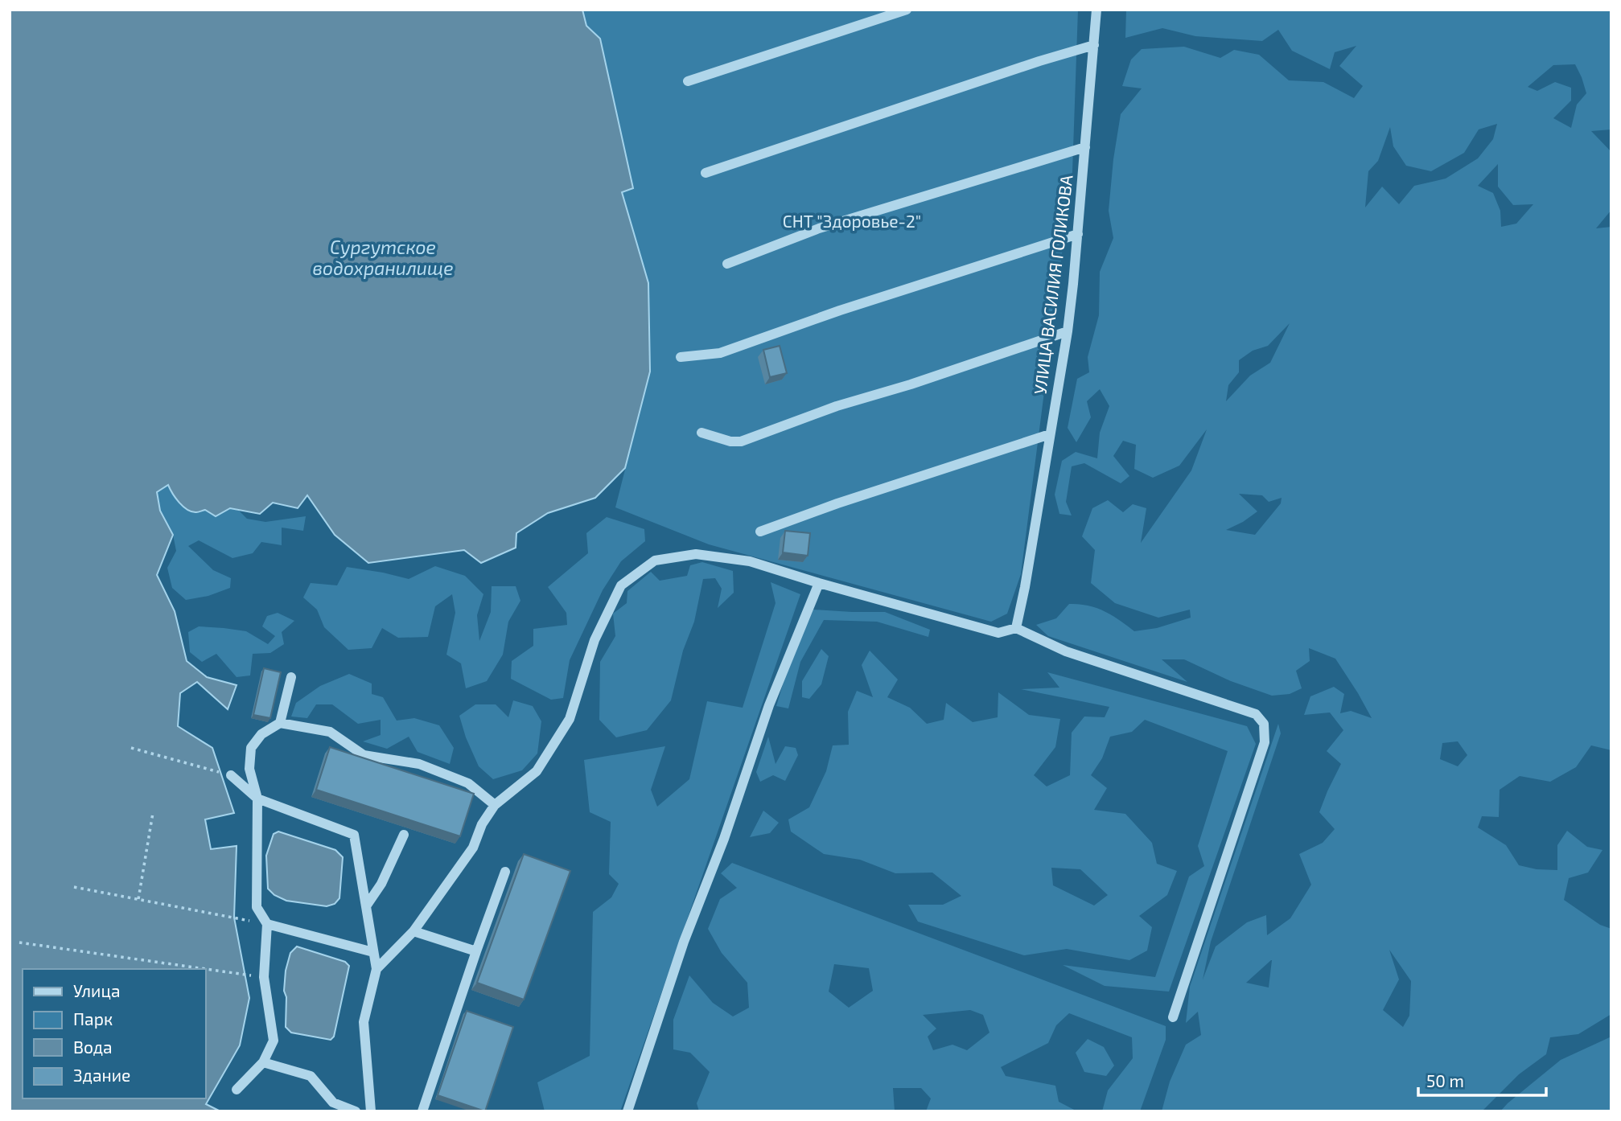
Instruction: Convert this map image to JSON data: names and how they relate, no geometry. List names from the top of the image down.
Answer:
{
  "streets": {
    "street": ["УЛИЦА ВАСИЛИЯ ГОЛИКОВА"]
  },
  "water": ["Сургутское водохранилище"],
  "parks": ["СНТ \"Здоровье-2\""],
  "legend": [
    "Улица",
    "Парк",
    "Вода",
    "Здание"
  ],
  "scale_bar": "50 m"
}
